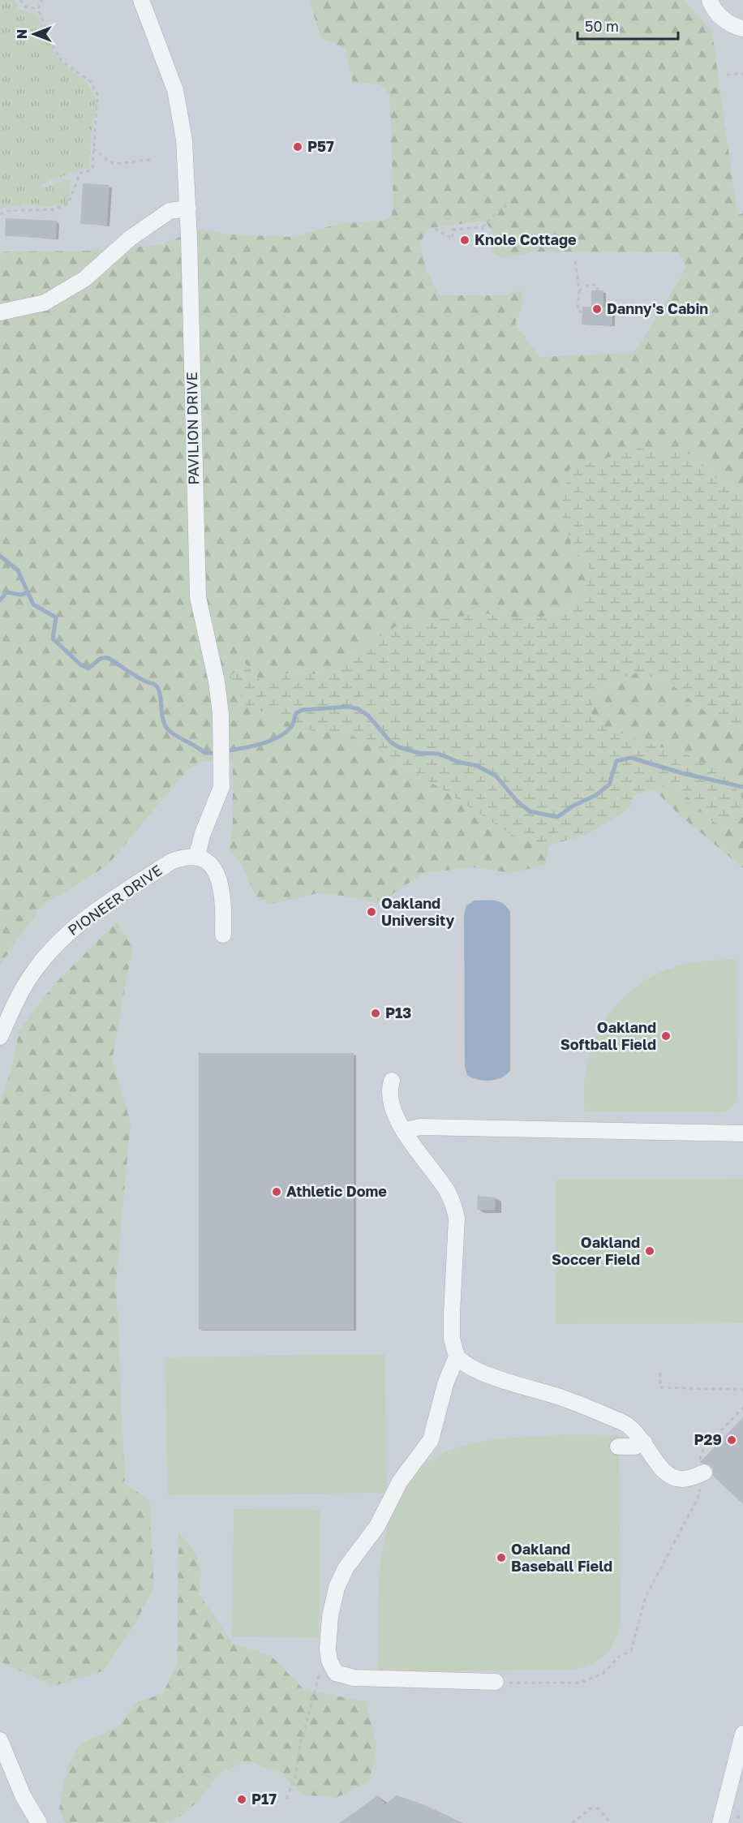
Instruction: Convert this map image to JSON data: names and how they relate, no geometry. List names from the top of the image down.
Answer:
{
  "streets": {
    "street": ["PAVILION DRIVE", "PIONEER DRIVE"]
  },
  "crossings": [
    ["PAVILION DRIVE", "PIONEER DRIVE"]
  ],
  "places": [
    "P57",
    "Knole Cottage",
    "Danny's Cabin",
    "Oakland University",
    "P13",
    "Oakland Softball Field",
    "Athletic Dome",
    "Oakland Soccer Field",
    "P29",
    "Oakland Baseball Field",
    "P17"
  ],
  "scale_bar": "50 m",
  "north": "left"
}
